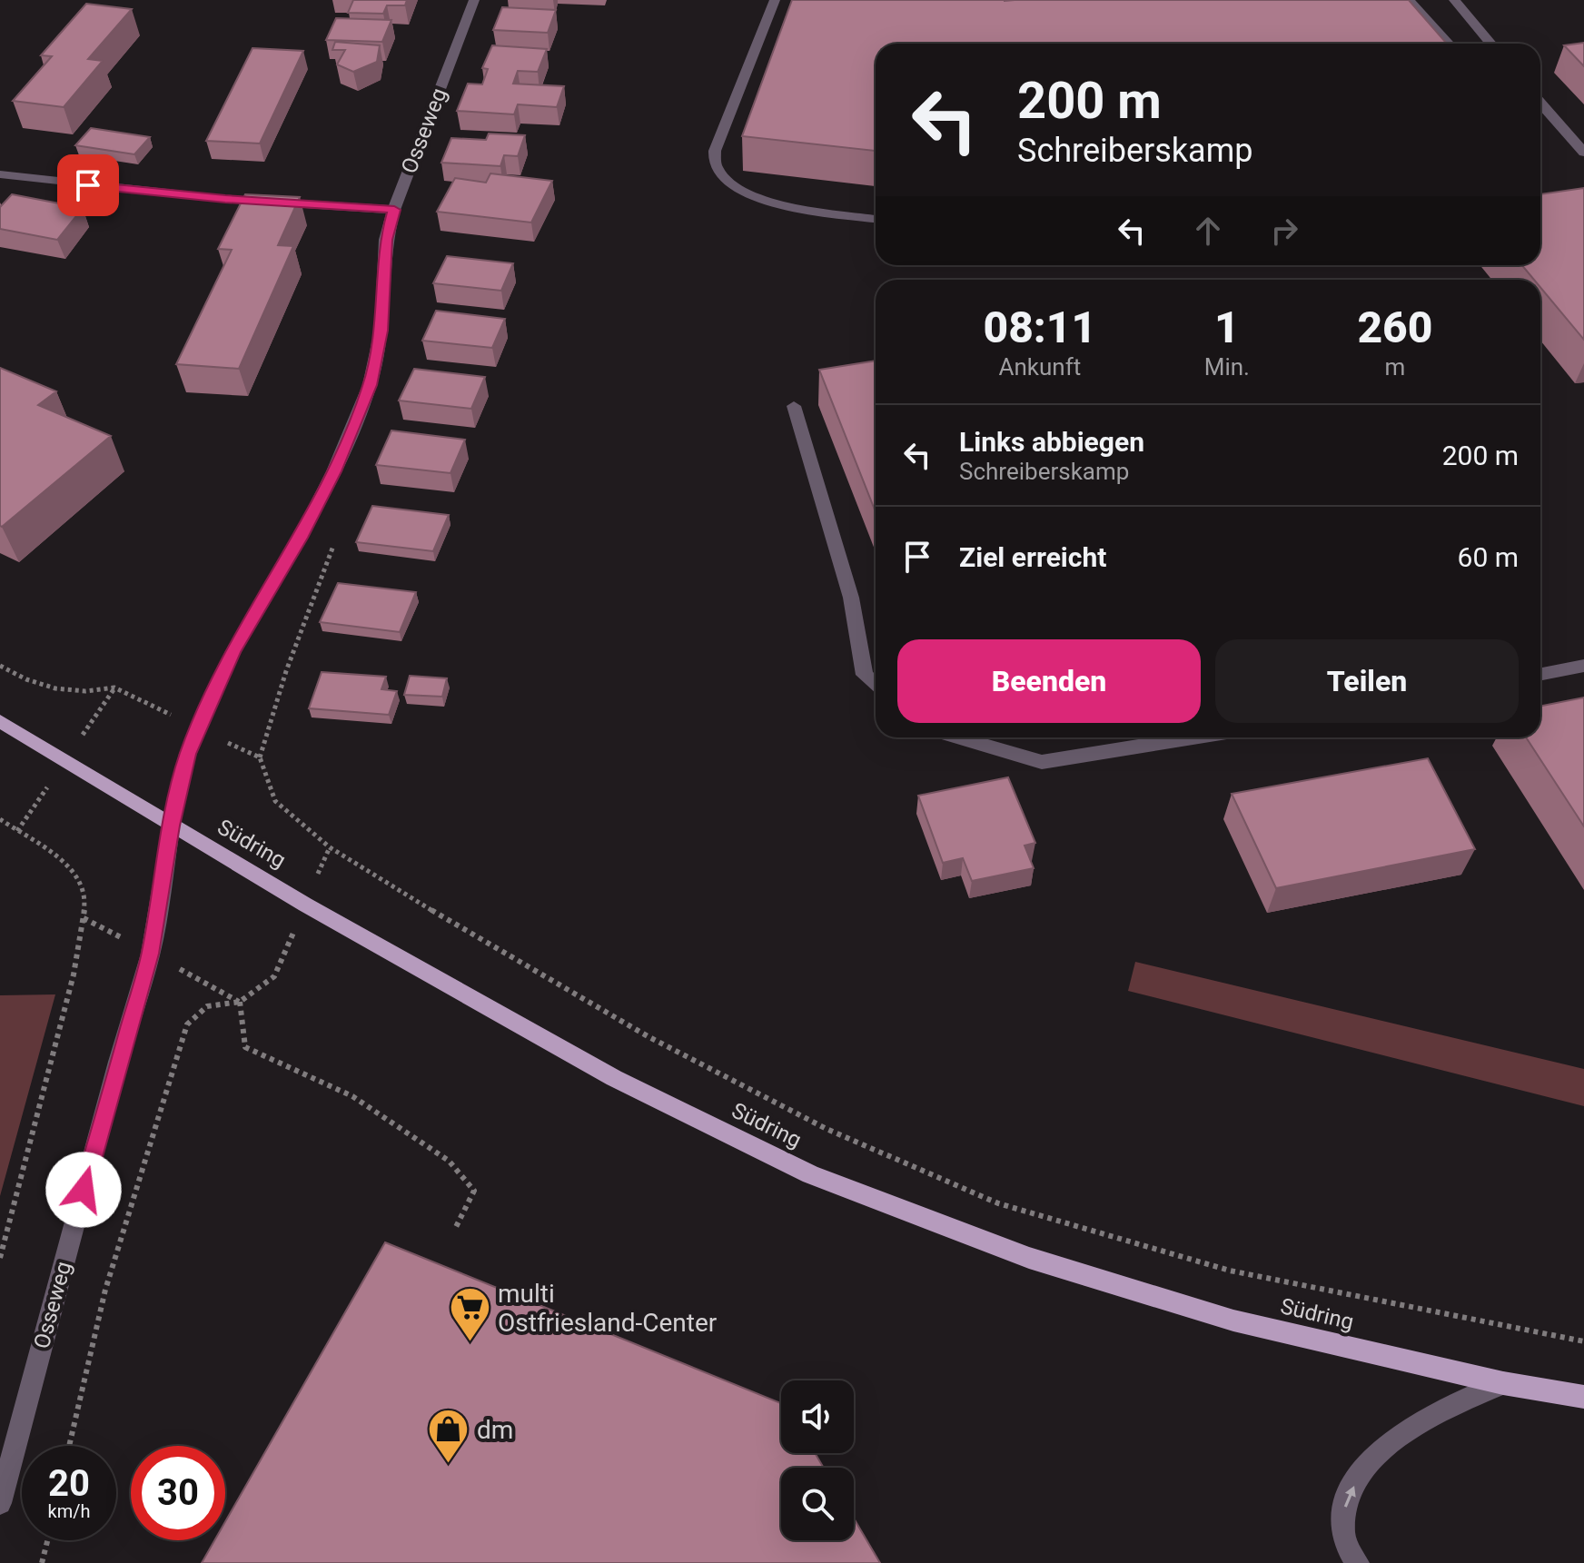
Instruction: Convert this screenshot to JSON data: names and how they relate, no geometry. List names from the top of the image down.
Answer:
{
  "streets": {
    "main road": ["Südring"],
    "street": ["Osseweg"]
  },
  "crossings": [
    ["Osseweg", "Südring"]
  ],
  "places": {
    "supermarket": ["multi Ostfriesland-Center"],
    "shop": ["dm"]
  },
  "page": {
    "turn": ["200 m", "Schreiberskamp"],
    "eta": [
      "08:11",
      "Ankunft",
      "1",
      "Min.",
      "260",
      "m"
    ],
    "list": [
      {
        "name": "Links abbiegen",
        "note": "Schreiberskamp",
        "value": "200 m"
      },
      {
        "name": "Ziel erreicht",
        "value": "60 m"
      }
    ],
    "buttons": ["Beenden", "Teilen"],
    "speed": "20 km/h",
    "limit": "30"
  }
}
